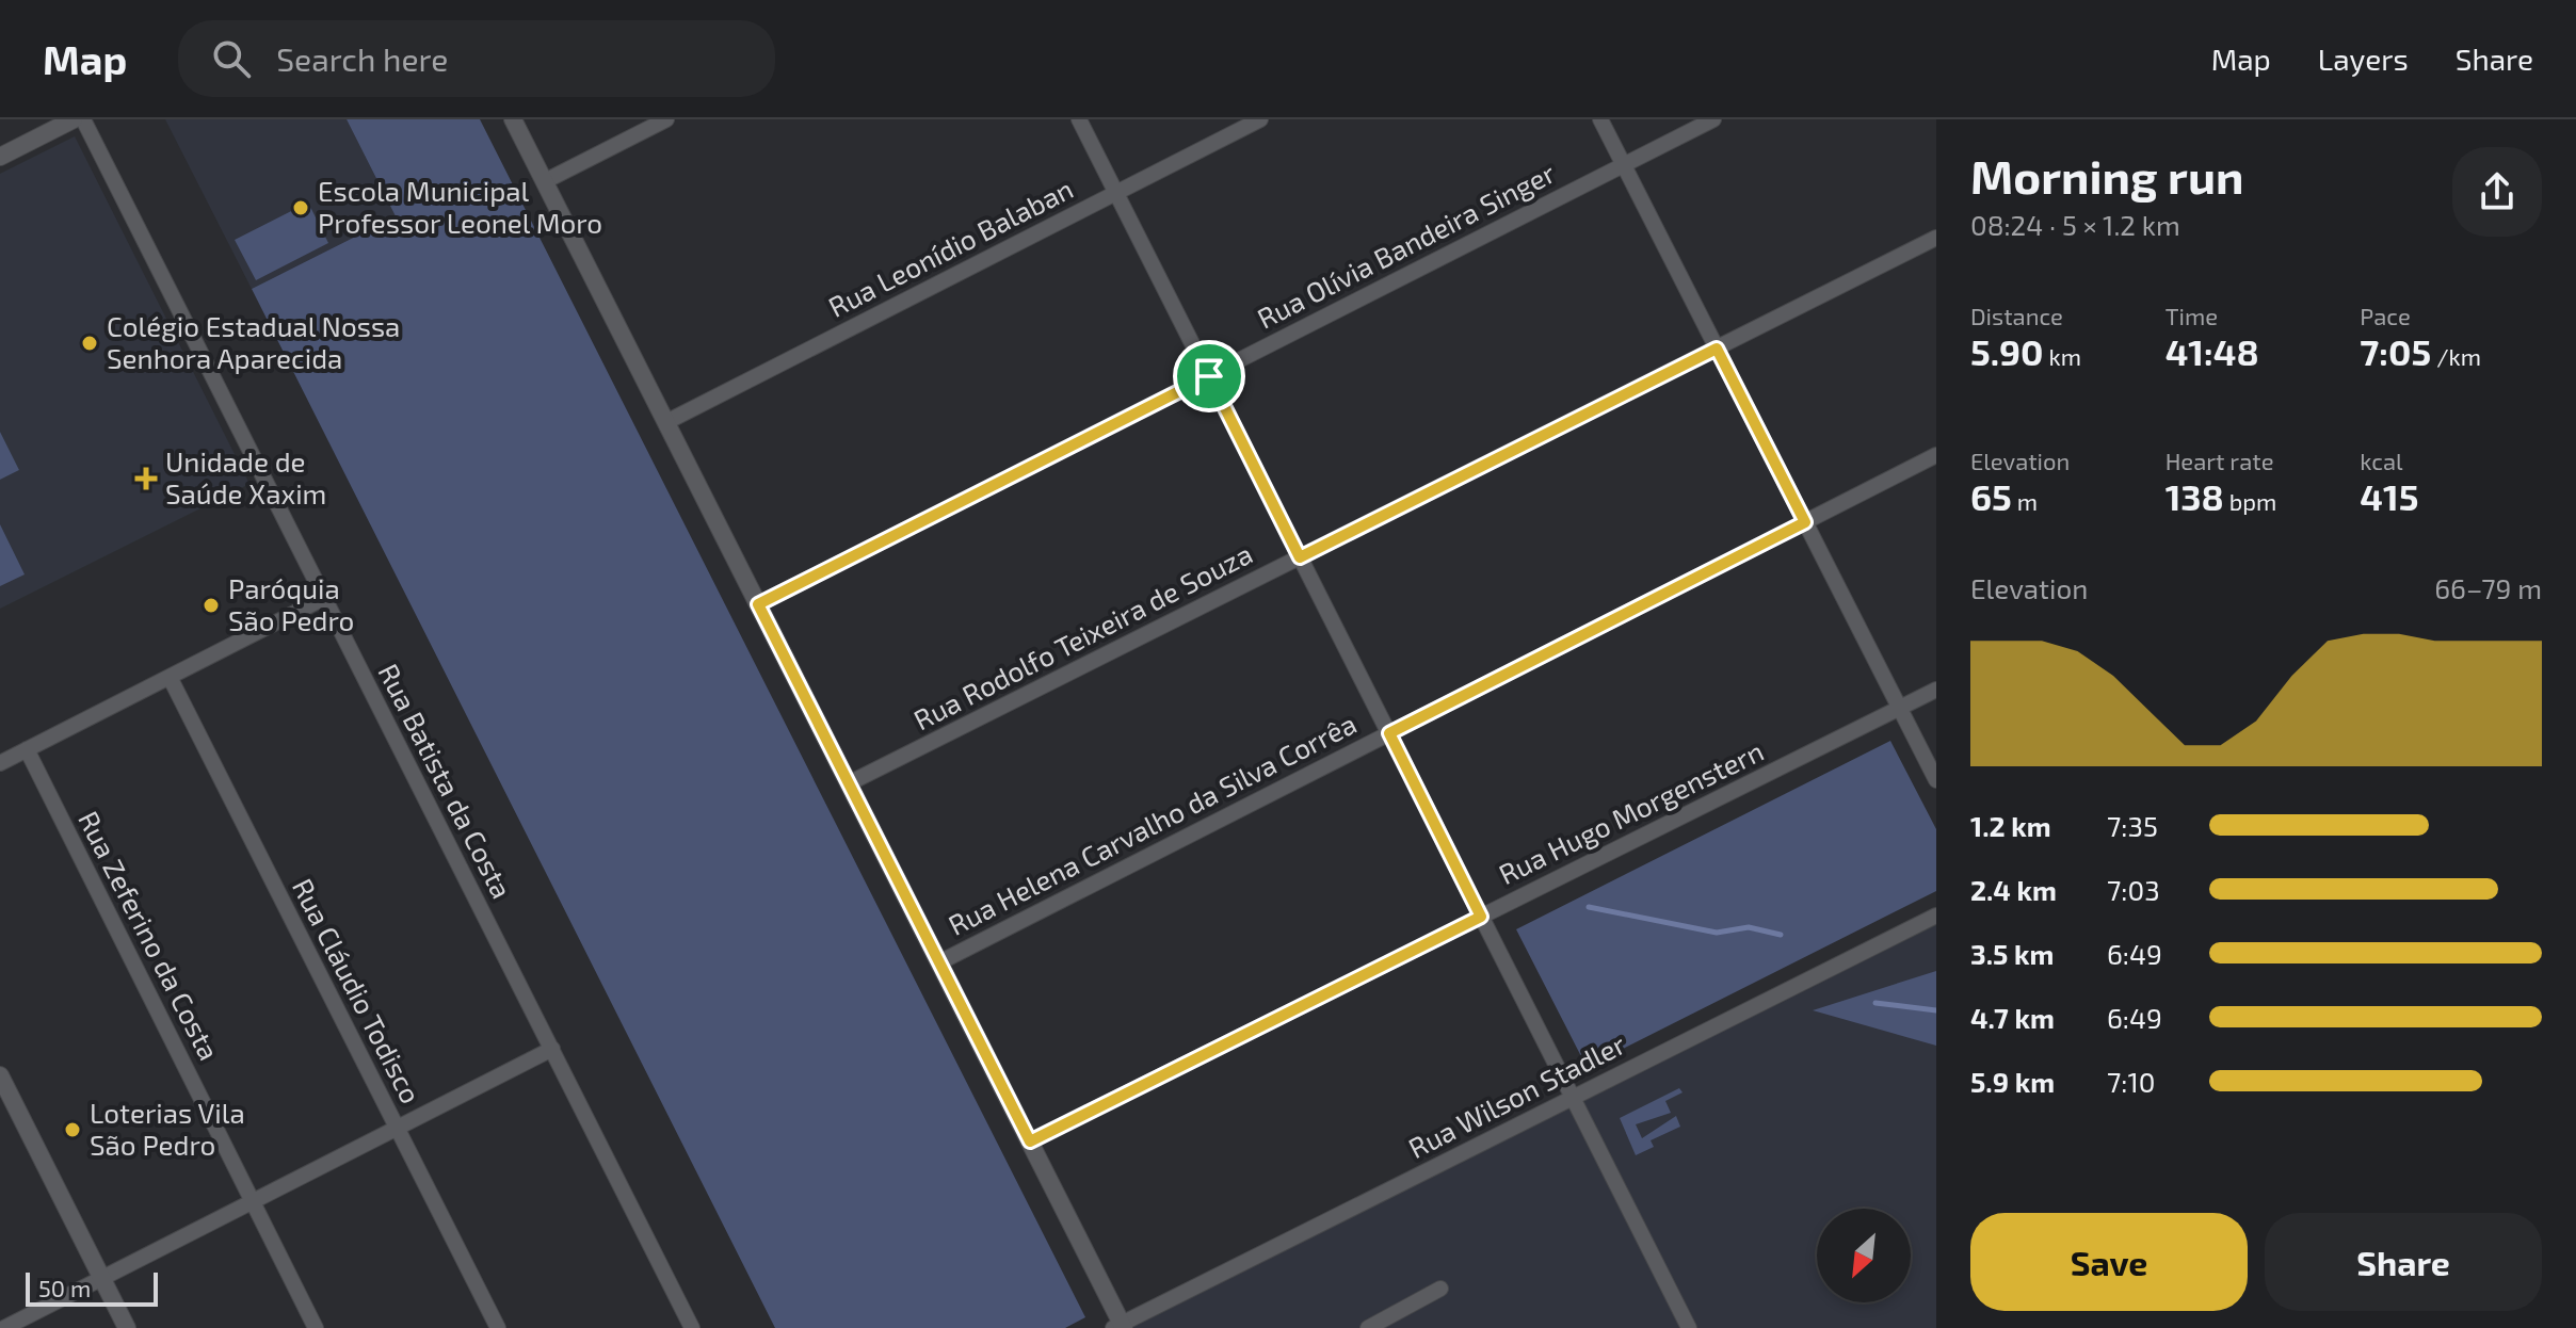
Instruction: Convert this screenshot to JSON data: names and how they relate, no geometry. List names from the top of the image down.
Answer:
{
  "streets": {
    "street": [
      "Rua Olívia Bandeira Singer",
      "Rua Leonídio Balaban",
      "Rua Rodolfo Teixeira de Souza",
      "Rua Batista da Costa",
      "Rua Hugo Morgenstern",
      "Rua Helena Carvalho da Silva Corrêa",
      "Rua Zeferino da Costa",
      "Rua Cláudio Todisco",
      "Rua Wilson Stadler"
    ]
  },
  "places": {
    "other": [
      "Escola Municipal Professor Leonel Moro",
      "Colégio Estadual Nossa Senhora Aparecida",
      "Paróquia São Pedro",
      "Loterias Vila São Pedro"
    ],
    "health": ["Unidade de Saúde Xaxim"]
  },
  "scale_bar": "50 m",
  "north": "bottom left",
  "page": {
    "header": "Map",
    "search": "Search here",
    "nav": ["Map", "Layers", "Share"],
    "heading": ["Morning run", "08:24 · 5 × 1.2 km"],
    "stats": [
      ["Distance", "5.90 km"],
      ["Time", "41:48"],
      ["Pace", "7:05 /km"],
      ["Elevation", "65 m"],
      ["Heart rate", "138 bpm"],
      ["kcal", "415"]
    ],
    "chart": ["Elevation", "66–79 m"],
    "list": [
      {
        "name": "1.2 km",
        "note": "7:35"
      },
      {
        "name": "2.4 km",
        "note": "7:03"
      },
      {
        "name": "3.5 km",
        "note": "6:49"
      },
      {
        "name": "4.7 km",
        "note": "6:49"
      },
      {
        "name": "5.9 km",
        "note": "7:10"
      }
    ],
    "buttons": ["Save", "Share"],
    "scale": "50 m"
  }
}
